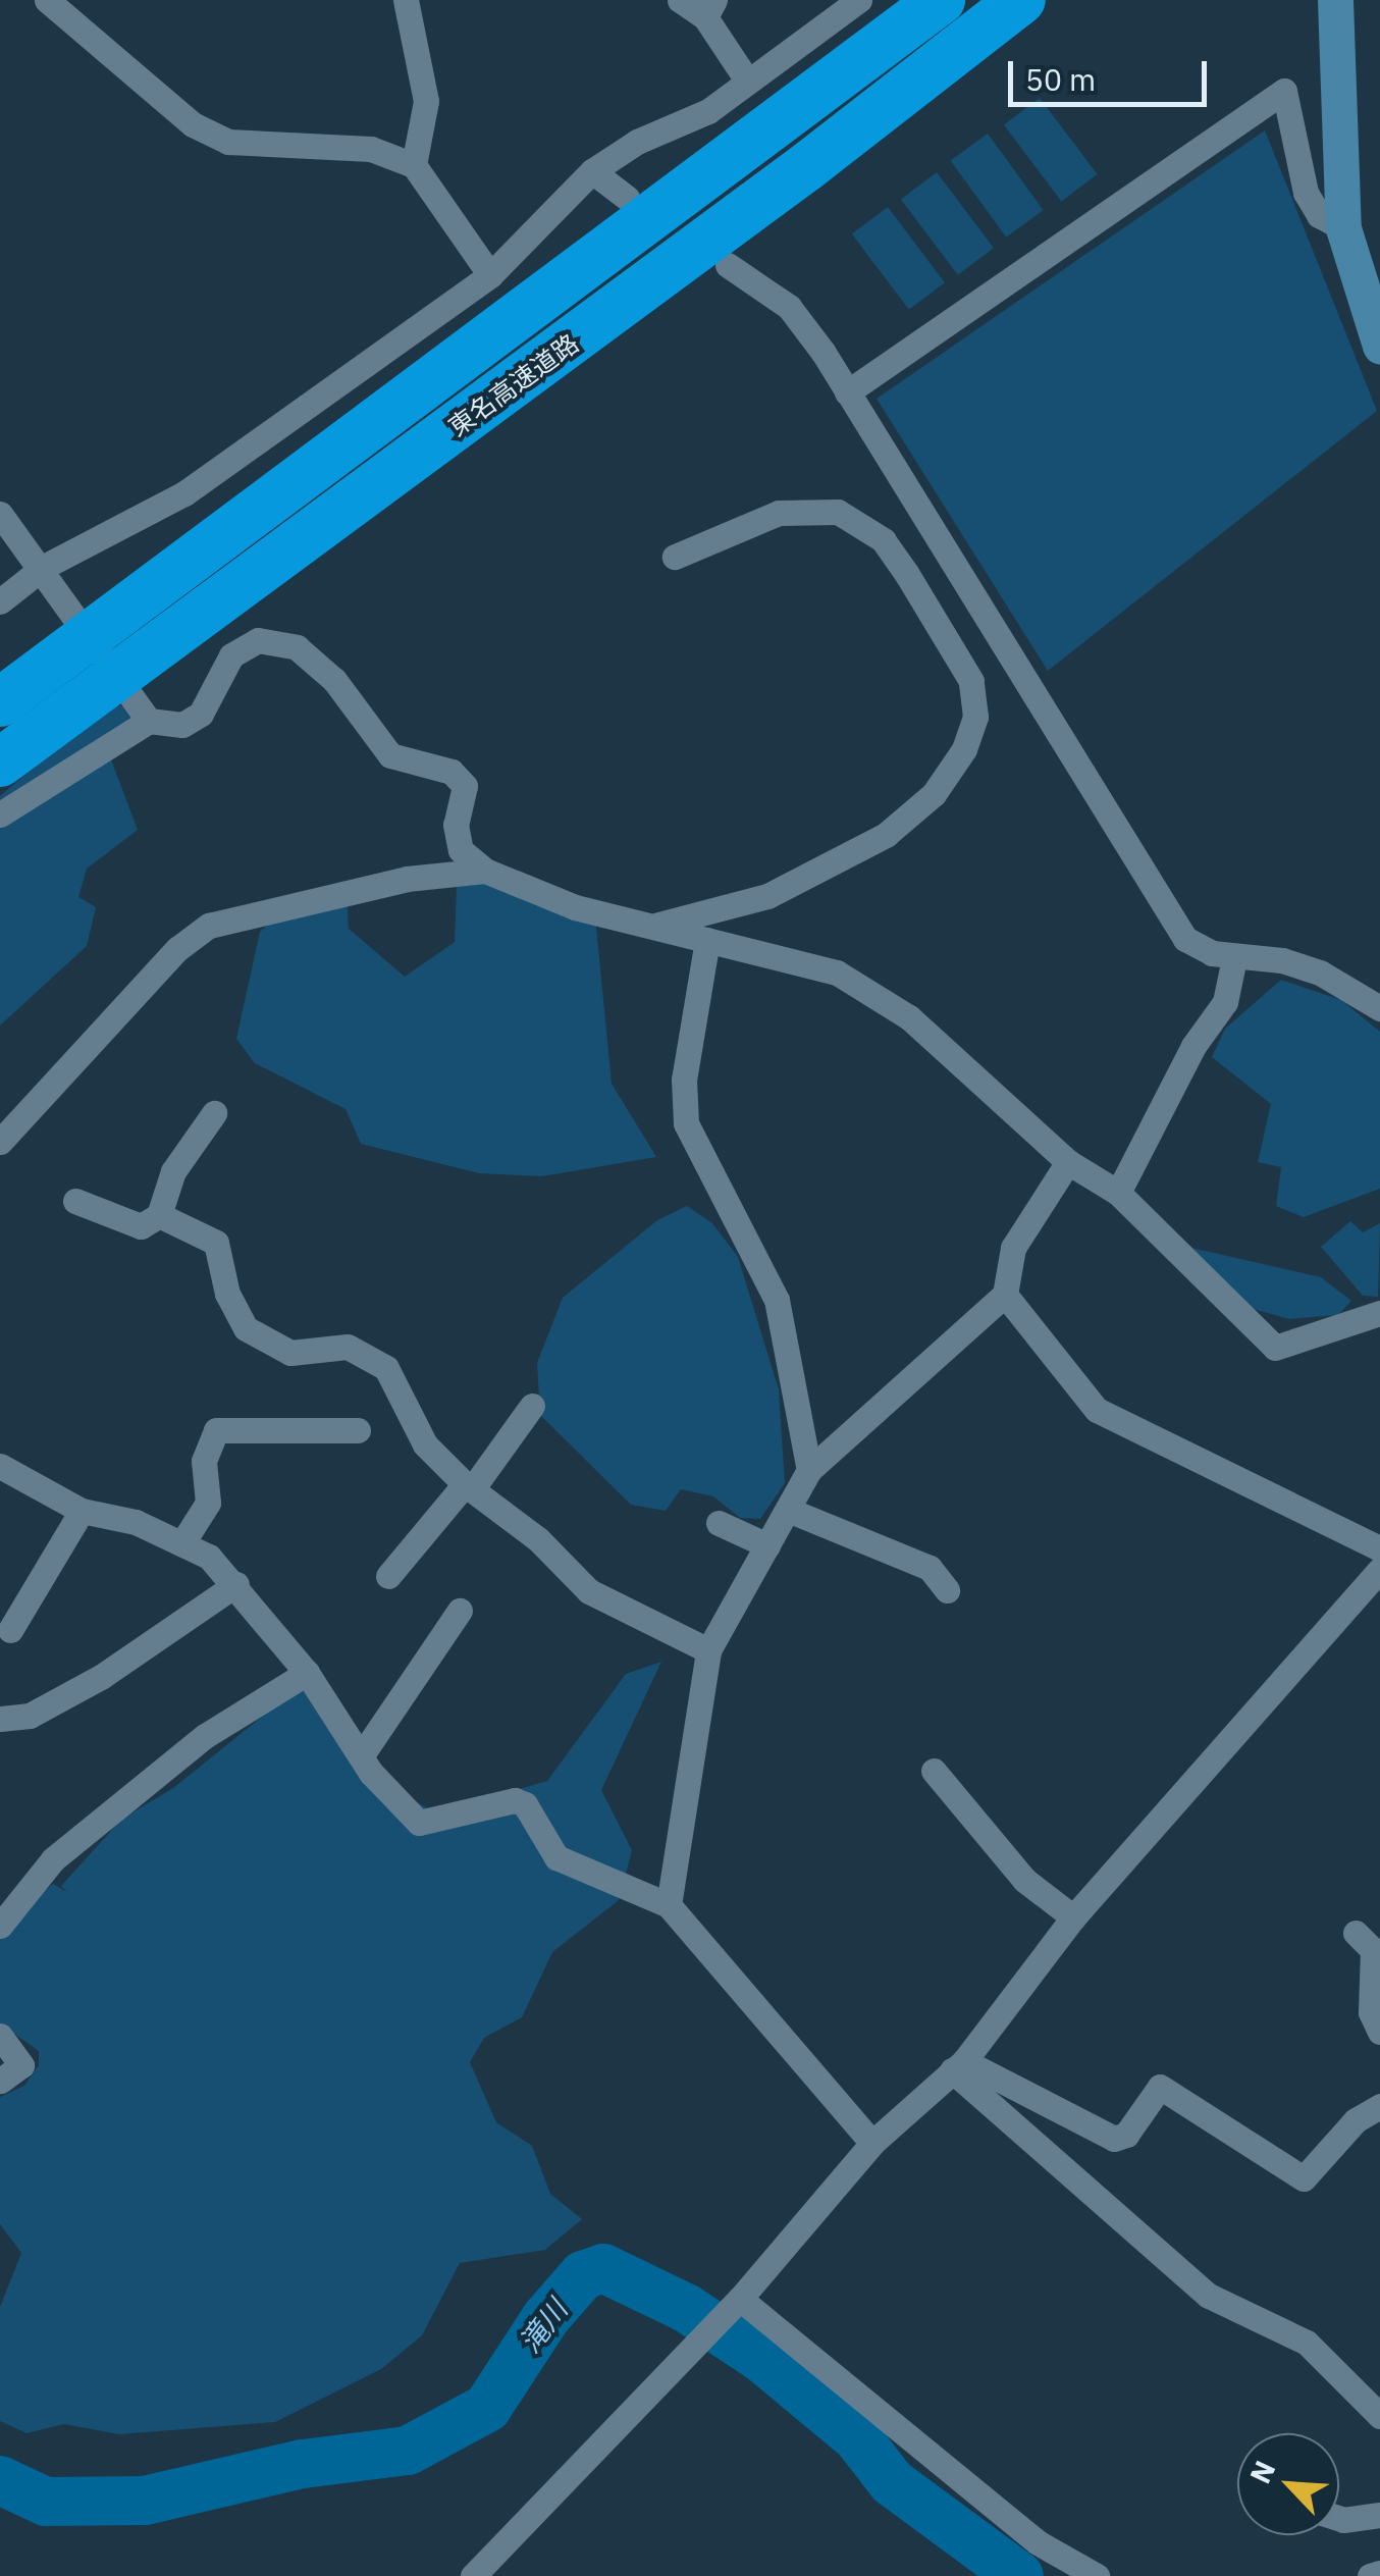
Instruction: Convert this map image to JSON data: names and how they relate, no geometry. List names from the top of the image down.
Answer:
{
  "streets": {
    "highway": ["東名高速道路"]
  },
  "water": ["滝川"],
  "scale_bar": "50 m",
  "north": "top left"
}
